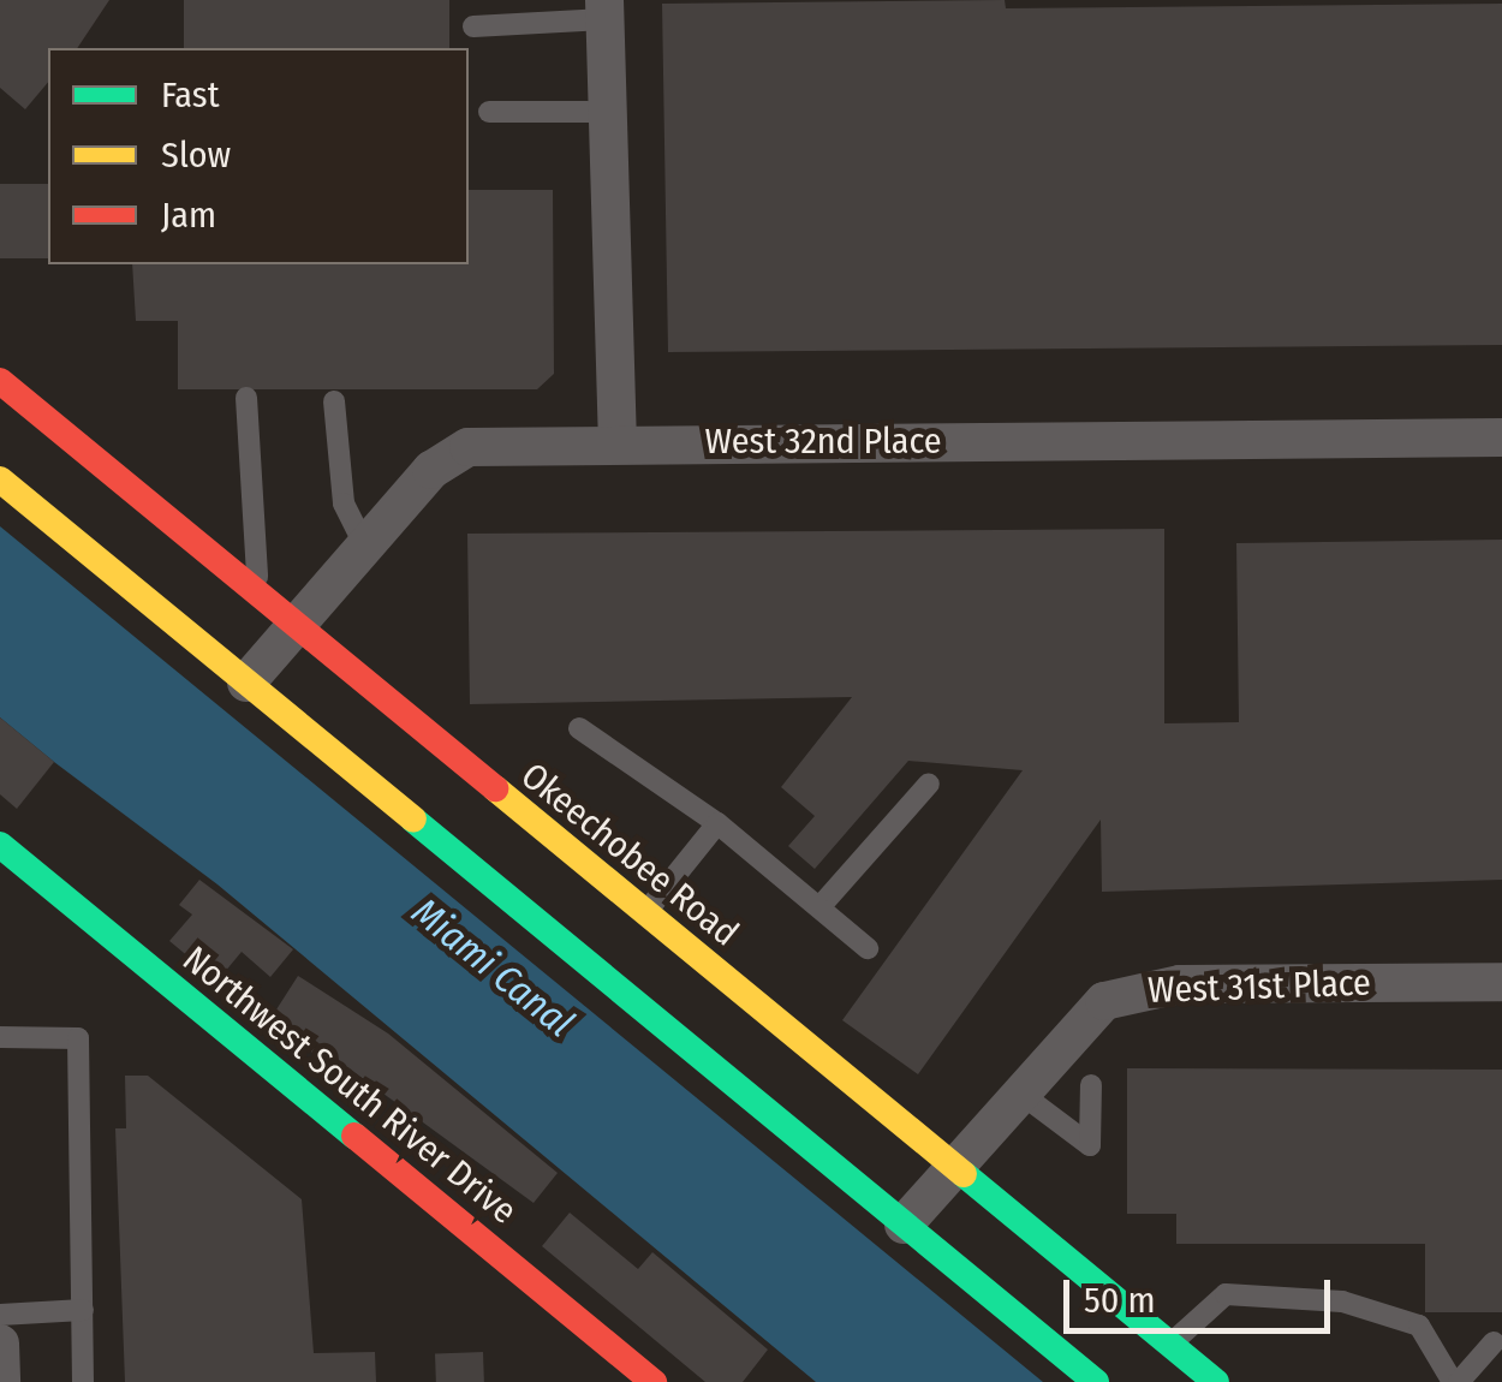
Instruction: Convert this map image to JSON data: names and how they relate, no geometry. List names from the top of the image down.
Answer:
{
  "streets": {
    "main road": ["Okeechobee Road", "Northwest South River Drive"],
    "street": ["West 32nd Place", "West 31st Place"]
  },
  "crossings": [
    ["West 32nd Place", "Okeechobee Road"],
    ["Okeechobee Road", "West 31st Place"]
  ],
  "water": ["Miami Canal"],
  "legend": ["Fast", "Slow", "Jam"],
  "scale_bar": "50 m"
}
